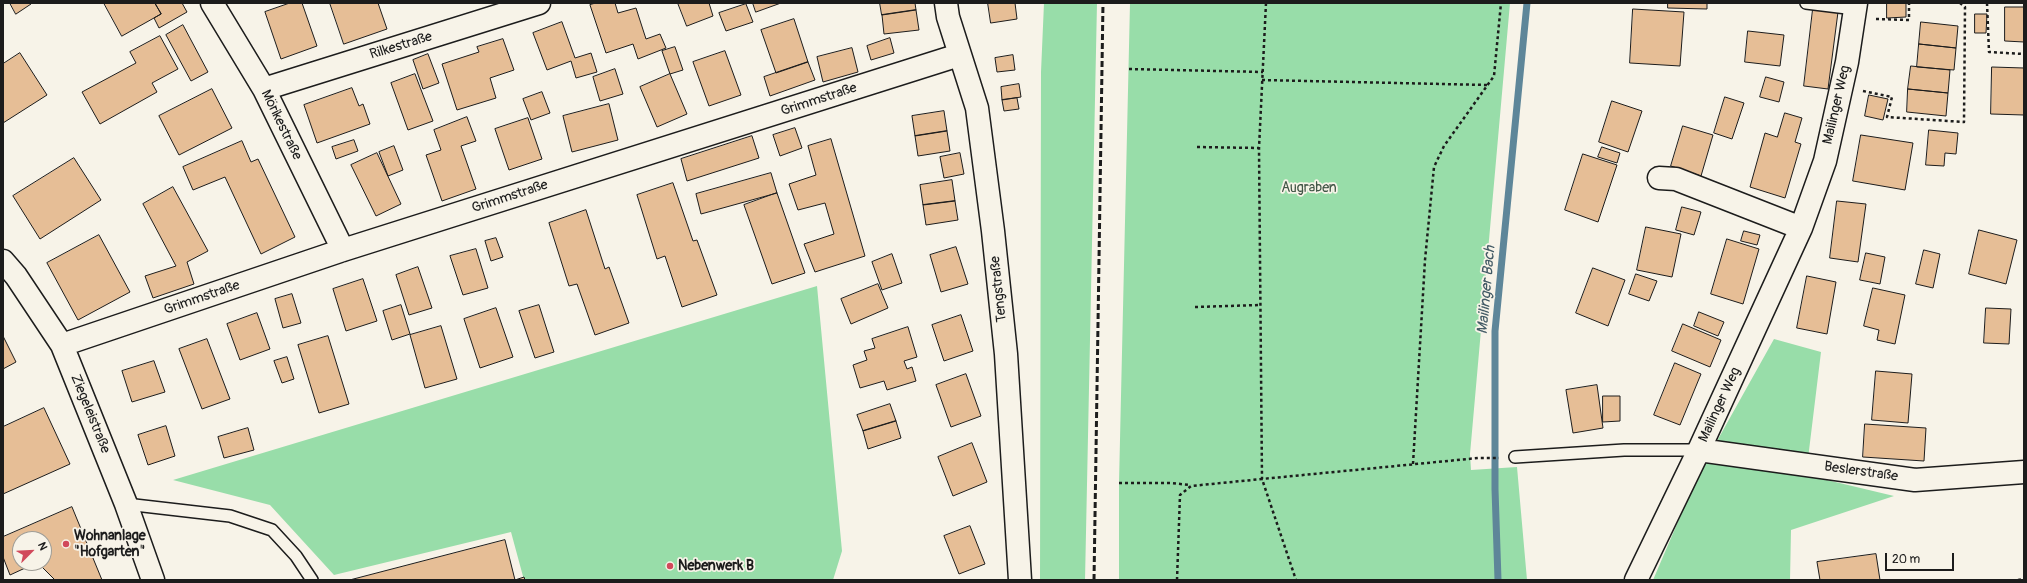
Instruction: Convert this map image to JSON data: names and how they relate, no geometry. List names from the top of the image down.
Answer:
{
  "streets": {
    "street": [
      "Rilkestraße",
      "Grimmstraße",
      "Mailinger Weg",
      "Mörikestraße",
      "Tengstraße",
      "Ziegeleistraße",
      "Beslerstraße"
    ]
  },
  "crossings": [
    ["Rilkestraße", "Mörikestraße"],
    ["Grimmstraße", "Mörikestraße"],
    ["Grimmstraße", "Tengstraße"],
    ["Grimmstraße", "Ziegeleistraße"],
    ["Mailinger Weg", "Beslerstraße"]
  ],
  "water": ["Mailinger Bach"],
  "parks": ["Augraben"],
  "places": ["Wohnanlage \"Hofgarten\"", "Nebenwerk B"],
  "scale_bar": "20 m",
  "north": "top right"
}
